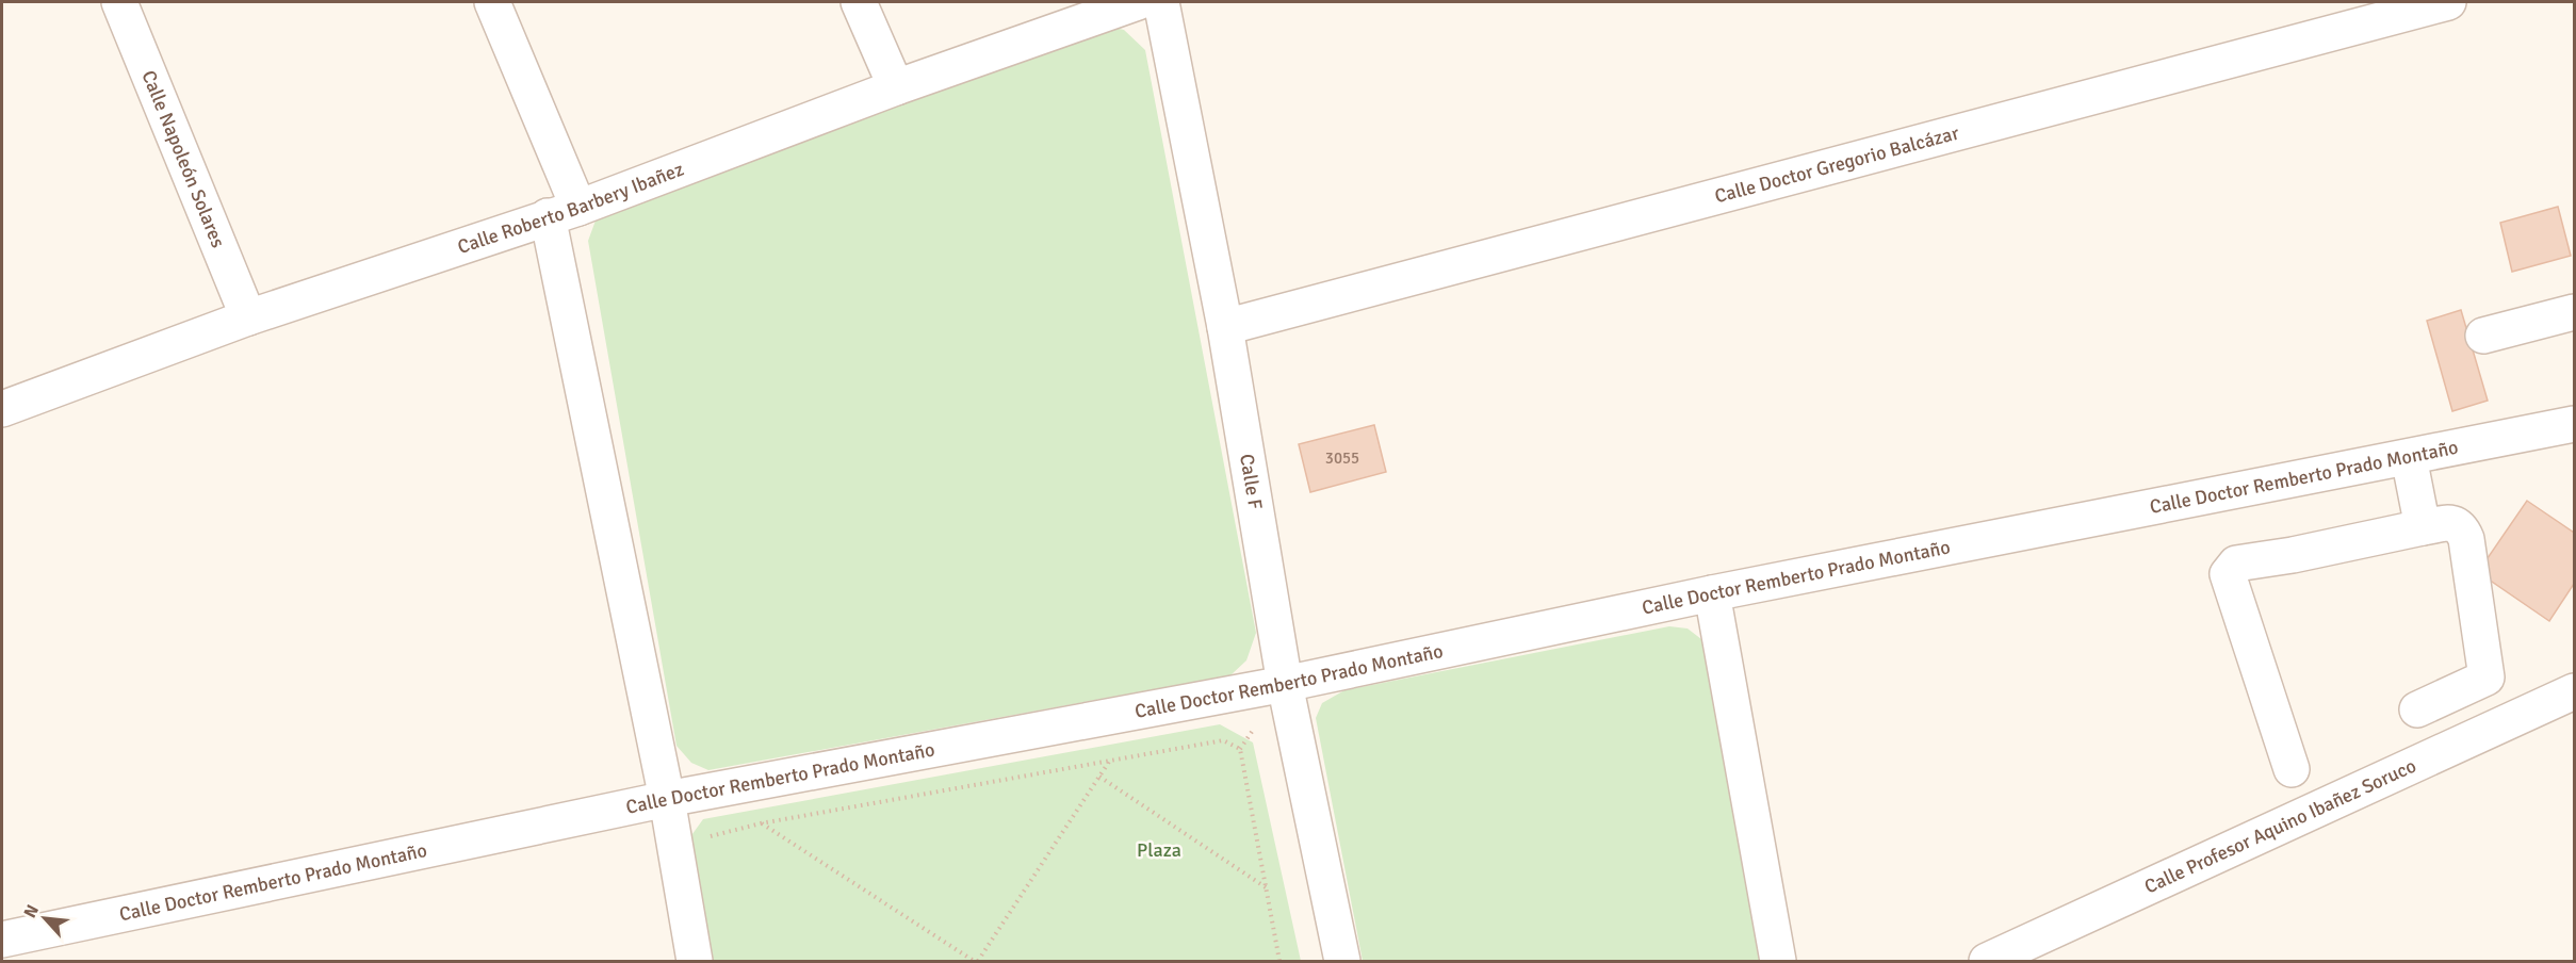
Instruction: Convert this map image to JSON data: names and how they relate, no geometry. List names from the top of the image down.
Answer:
{
  "streets": {
    "street": [
      "Calle Napoleón Solares",
      "Calle Doctor Gregorio Balcázar",
      "Calle Roberto Barbery Ibañez",
      "Calle Doctor Remberto Prado Montaño",
      "Calle F",
      "Calle Profesor Aquino Ibañez Soruco"
    ]
  },
  "crossings": [
    ["Calle Napoleón Solares", "Calle Roberto Barbery Ibañez"],
    ["Calle Doctor Gregorio Balcázar", "Calle F"],
    ["Calle Doctor Remberto Prado Montaño", "Calle F"]
  ],
  "parks": ["Plaza"],
  "house_numbers": ["3055"],
  "north": "top left"
}
